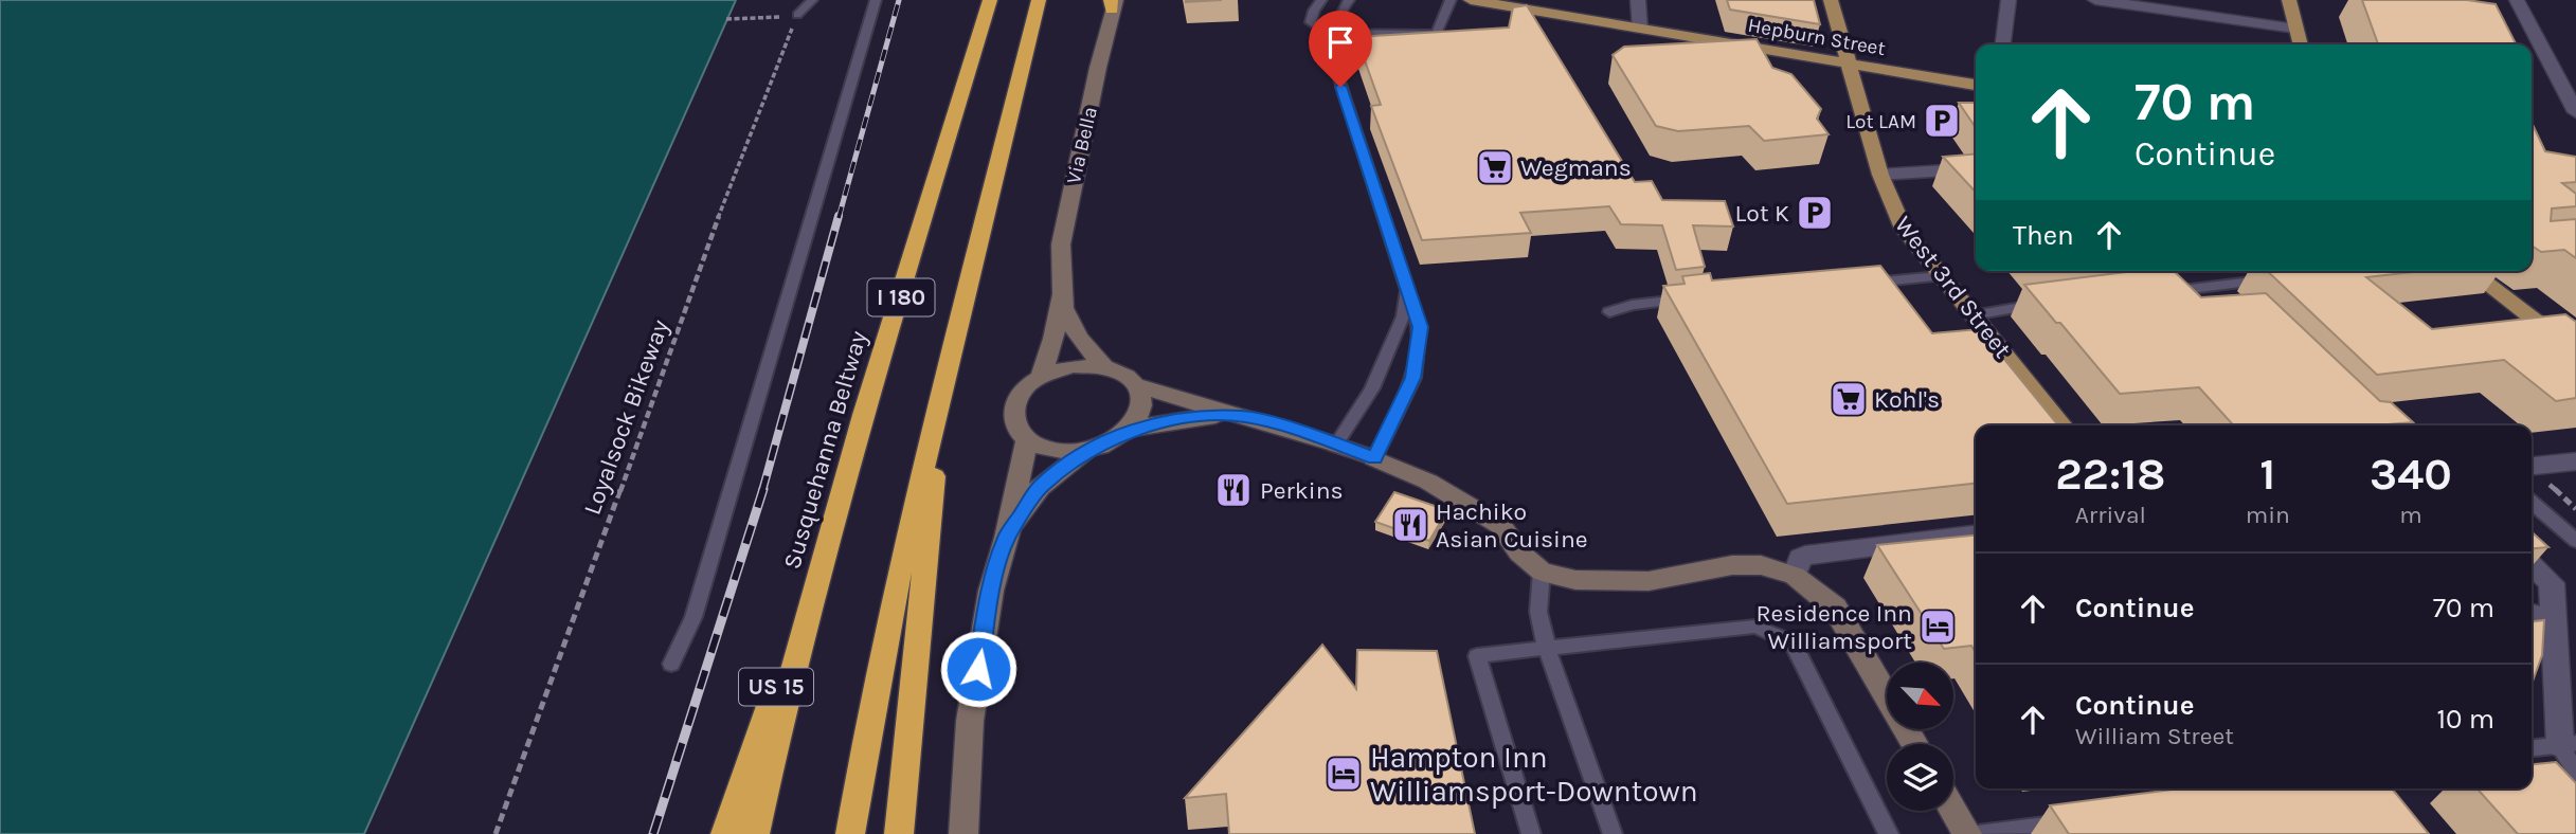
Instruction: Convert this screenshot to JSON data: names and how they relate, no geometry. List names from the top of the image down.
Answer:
{
  "streets": {
    "highway": ["I 180", "Susquehanna Beltway", "US 15"],
    "main road": ["Hepburn Street", "Via Bella", "West 3rd Street"],
    "path": ["Loyalsock Bikeway"]
  },
  "crossings": [
    ["Hepburn Street", "West 3rd Street"],
    ["Susquehanna Beltway", "US 15"]
  ],
  "places": {
    "parking": ["Lot LAM", "Lot K"],
    "supermarket": ["Wegmans", "Kohl's"],
    "restaurant": ["Perkins", "Hachiko Asian Cuisine"],
    "hotel": ["Residence Inn Williamsport", "Hampton Inn Williamsport-Downtown"]
  },
  "north": "bottom right",
  "page": {
    "turn": ["70 m", "Continue"],
    "then": "Then",
    "eta": [
      "22:18",
      "Arrival",
      "1",
      "min",
      "340",
      "m"
    ],
    "list": [
      {
        "name": "Continue",
        "value": "70 m"
      },
      {
        "name": "Continue",
        "note": "William Street",
        "value": "10 m"
      }
    ]
  }
}
